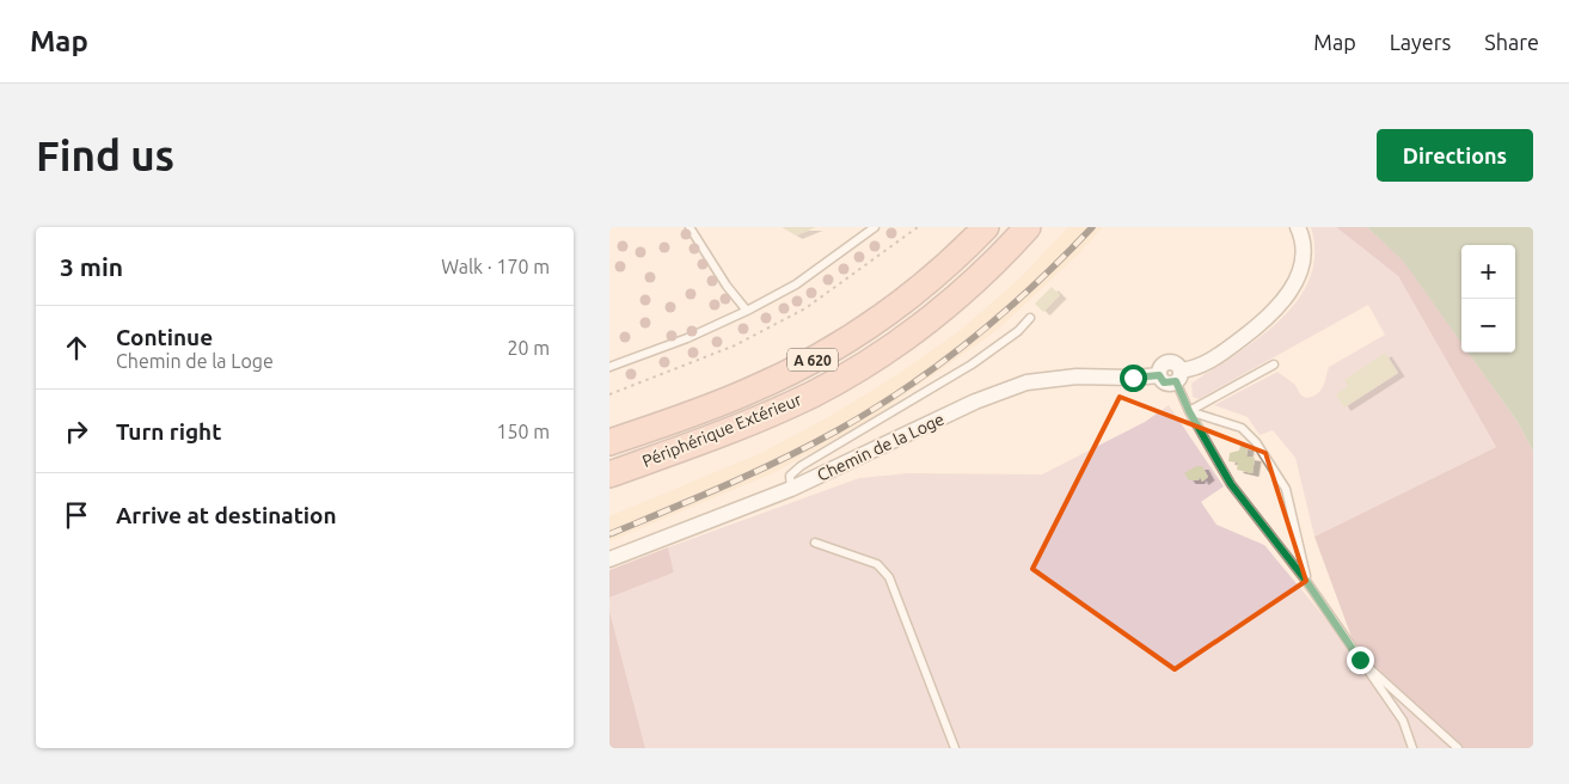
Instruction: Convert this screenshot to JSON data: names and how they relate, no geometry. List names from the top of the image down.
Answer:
{
  "streets": {
    "highway": ["A 620", "Périphérique Extérieur"],
    "street": ["Chemin de la Loge"]
  },
  "page": {
    "header": "Map",
    "nav": ["Map", "Layers", "Share"],
    "buttons": "Directions",
    "title": "Find us",
    "heading": ["3 min", "Walk · 170 m"],
    "map_buttons": ["+", "−"],
    "list": [
      ["Continue", "Chemin de la Loge", "20 m"],
      ["Turn right", "150 m"],
      "Arrive at destination"
    ]
  }
}
